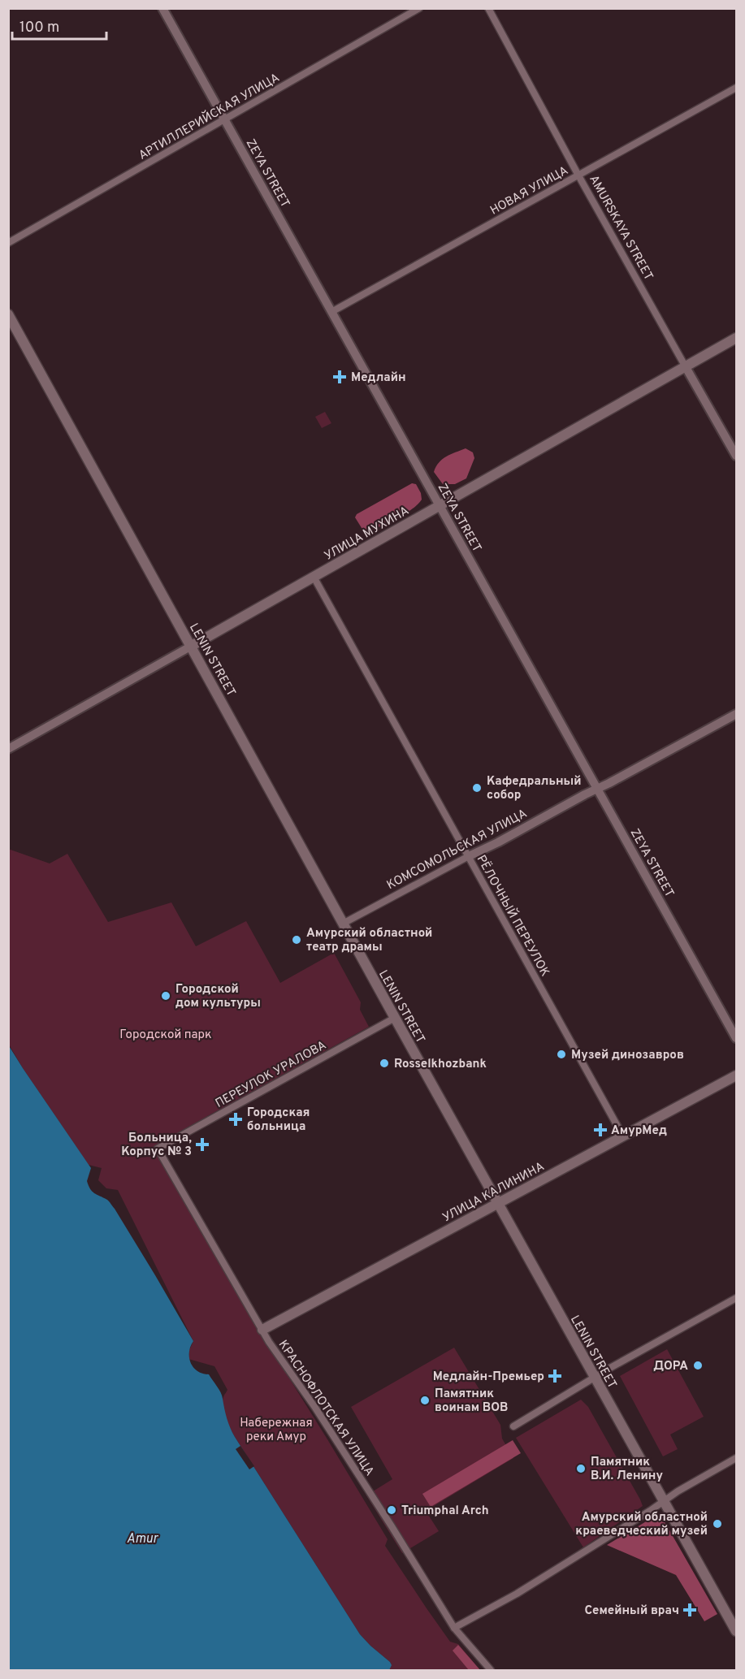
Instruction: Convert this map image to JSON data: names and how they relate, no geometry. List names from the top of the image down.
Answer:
{
  "streets": {
    "main road": ["УЛИЦА МУХИНА", "LENIN STREET", "УЛИЦА КАЛИНИНА"],
    "street": [
      "АРТИЛЛЕРИЙСКАЯ УЛИЦА",
      "ZEYA STREET",
      "НОВАЯ УЛИЦА",
      "AMURSKAYA STREET",
      "КОМСОМОЛЬСКАЯ УЛИЦА",
      "РЁЛОЧНЫЙ ПЕРЕУЛОК",
      "ПЕРЕУЛОК УРАЛОВА",
      "КРАСНОФЛОТСКАЯ УЛИЦА"
    ]
  },
  "crossings": [
    ["АРТИЛЛЕРИЙСКАЯ УЛИЦА", "ZEYA STREET"],
    ["ZEYA STREET", "НОВАЯ УЛИЦА"],
    ["ZEYA STREET", "УЛИЦА МУХИНА"],
    ["ZEYA STREET", "КОМСОМОЛЬСКАЯ УЛИЦА"],
    ["НОВАЯ УЛИЦА", "AMURSKAYA STREET"],
    ["AMURSKAYA STREET", "УЛИЦА МУХИНА"],
    ["УЛИЦА МУХИНА", "LENIN STREET"],
    ["УЛИЦА МУХИНА", "РЁЛОЧНЫЙ ПЕРЕУЛОК"],
    ["LENIN STREET", "КОМСОМОЛЬСКАЯ УЛИЦА"],
    ["LENIN STREET", "ПЕРЕУЛОК УРАЛОВА"],
    ["LENIN STREET", "УЛИЦА КАЛИНИНА"],
    ["КОМСОМОЛЬСКАЯ УЛИЦА", "РЁЛОЧНЫЙ ПЕРЕУЛОК"],
    ["РЁЛОЧНЫЙ ПЕРЕУЛОК", "УЛИЦА КАЛИНИНА"],
    ["ПЕРЕУЛОК УРАЛОВА", "КРАСНОФЛОТСКАЯ УЛИЦА"],
    ["УЛИЦА КАЛИНИНА", "КРАСНОФЛОТСКАЯ УЛИЦА"]
  ],
  "water": ["Amur"],
  "parks": ["Городской парк", "Набережная реки Амур"],
  "places": {
    "health": [
      "Медлайн",
      "Городская больница",
      "АмурМед",
      "Больница, Корпус № 3",
      "Медлайн-Премьер",
      "Семейный врач"
    ],
    "other": [
      "Кафедральный собор",
      "Амурский областной театр драмы",
      "Городской дом культуры",
      "Музей динозавров",
      "Rosselkhozbank",
      "ДОРА",
      "Памятник воинам ВОВ",
      "Памятник В.И. Ленину",
      "Triumphal Arch",
      "Амурский областной краеведческий музей"
    ]
  },
  "scale_bar": "100 m"
}
